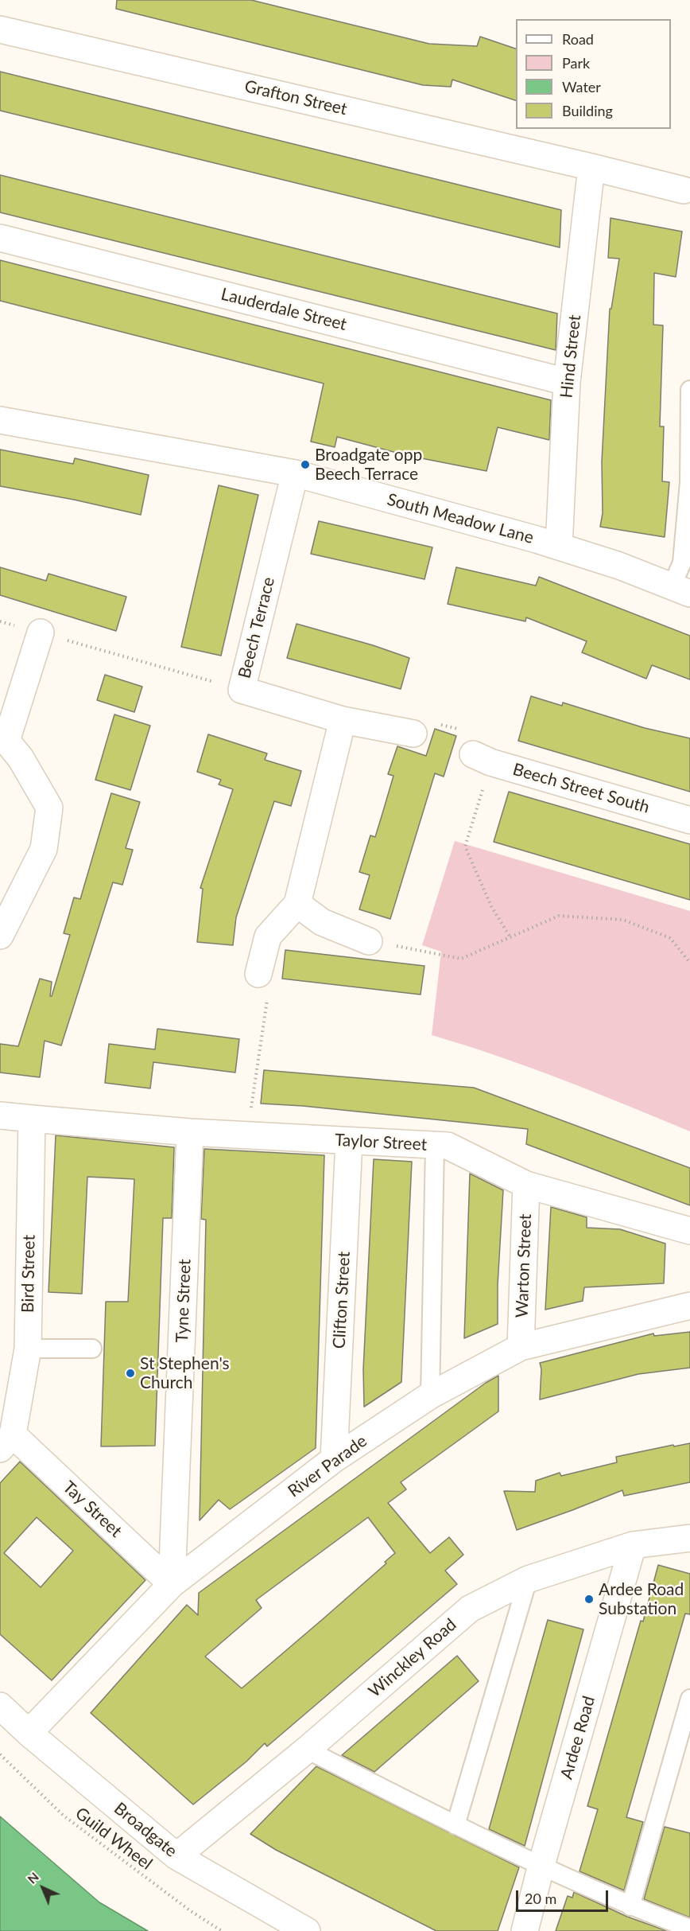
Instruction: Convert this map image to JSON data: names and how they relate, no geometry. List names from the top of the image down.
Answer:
{
  "streets": {
    "street": [
      "Grafton Street",
      "Lauderdale Street",
      "Hind Street",
      "South Meadow Lane",
      "Beech Terrace",
      "Beech Street South",
      "Taylor Street",
      "Warton Street",
      "Bird Street",
      "Clifton Street",
      "Tyne Street",
      "River Parade",
      "Tay Street",
      "Winckley Road",
      "Ardee Road",
      "Broadgate"
    ],
    "path": ["Guild Wheel"]
  },
  "crossings": [
    ["Grafton Street", "Hind Street"],
    ["Lauderdale Street", "Hind Street"],
    ["Hind Street", "South Meadow Lane"],
    ["South Meadow Lane", "Beech Terrace"],
    ["Taylor Street", "Warton Street"],
    ["Taylor Street", "Bird Street"],
    ["Taylor Street", "Clifton Street"],
    ["Taylor Street", "Tyne Street"],
    ["Warton Street", "River Parade"],
    ["Bird Street", "Tay Street"],
    ["Clifton Street", "River Parade"],
    ["Tyne Street", "River Parade"],
    ["Tyne Street", "Tay Street"],
    ["River Parade", "Tay Street"],
    ["River Parade", "Broadgate"],
    ["Winckley Road", "Ardee Road"],
    ["Winckley Road", "Broadgate"]
  ],
  "places": ["Broadgate opp Beech Terrace", "St Stephen's Church", "Ardee Road Substation"],
  "legend": [
    "Road",
    "Park",
    "Water",
    "Building"
  ],
  "scale_bar": "20 m",
  "north": "top left"
}
